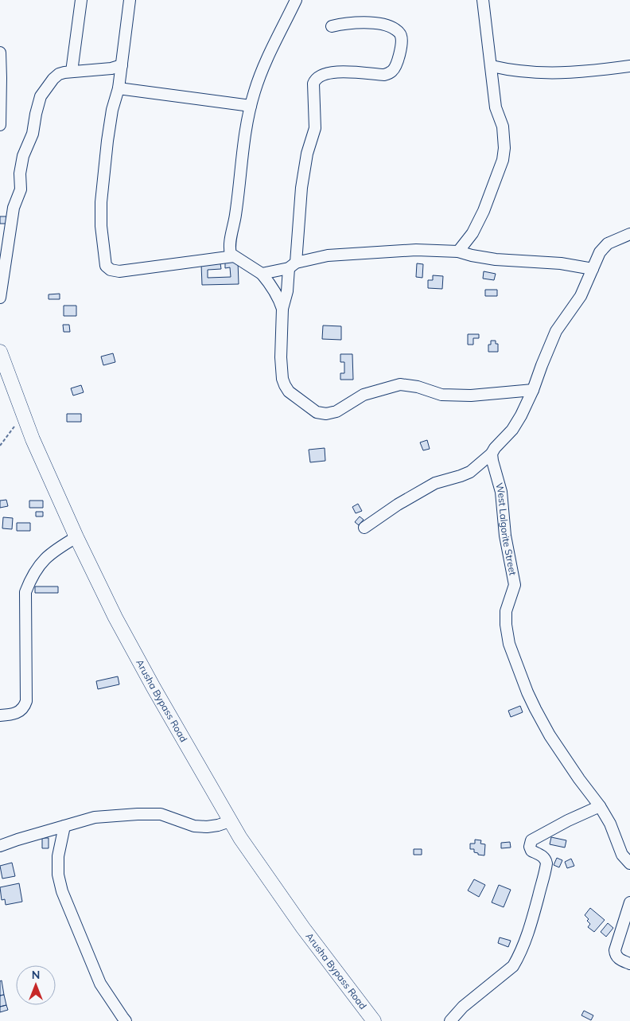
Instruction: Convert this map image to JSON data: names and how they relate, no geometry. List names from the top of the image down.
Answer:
{
  "streets": {
    "main road": ["Arusha Bypass Road"],
    "street": ["West Lalgorite Street"]
  },
  "north": "top"
}
